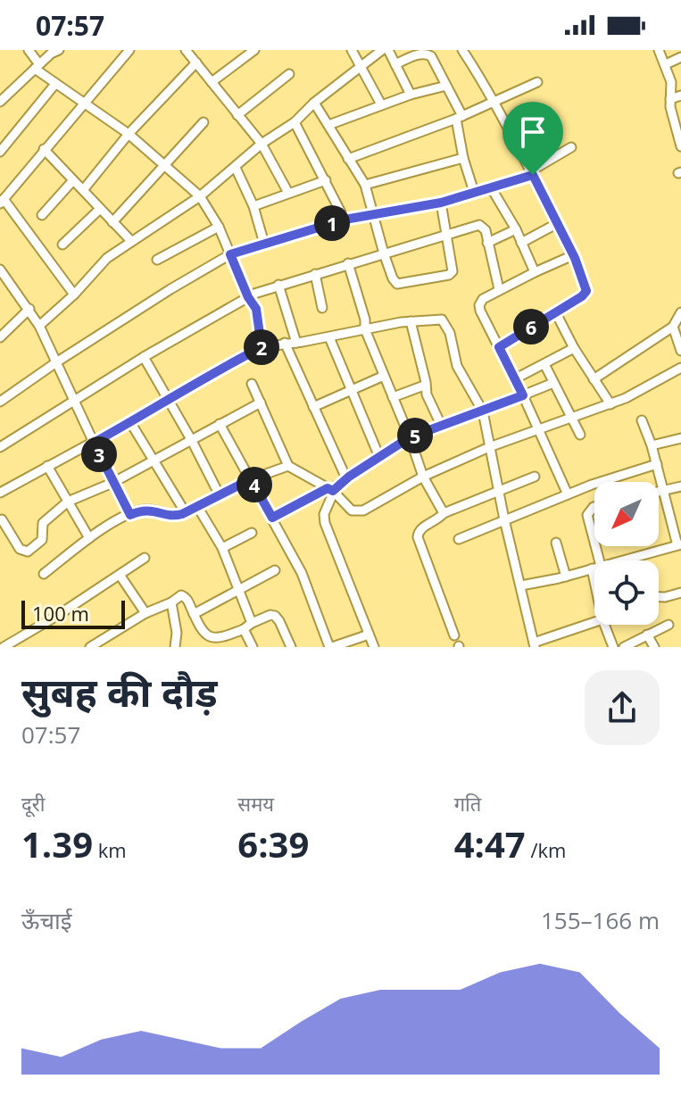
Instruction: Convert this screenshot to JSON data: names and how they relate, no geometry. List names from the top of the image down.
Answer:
{
  "scale_bar": "100 m",
  "north": "bottom left",
  "page": {
    "status": "07:57",
    "pins": [
      "1",
      "6",
      "2",
      "5",
      "3",
      "4"
    ],
    "scale": "100 m",
    "heading": ["सुबह की दौड़", "07:57"],
    "stats": [
      ["दूरी", "1.39 km"],
      ["समय", "6:39"],
      ["गति", "4:47 /km"]
    ],
    "chart": ["ऊँचाई", "155–166 m"]
  }
}
